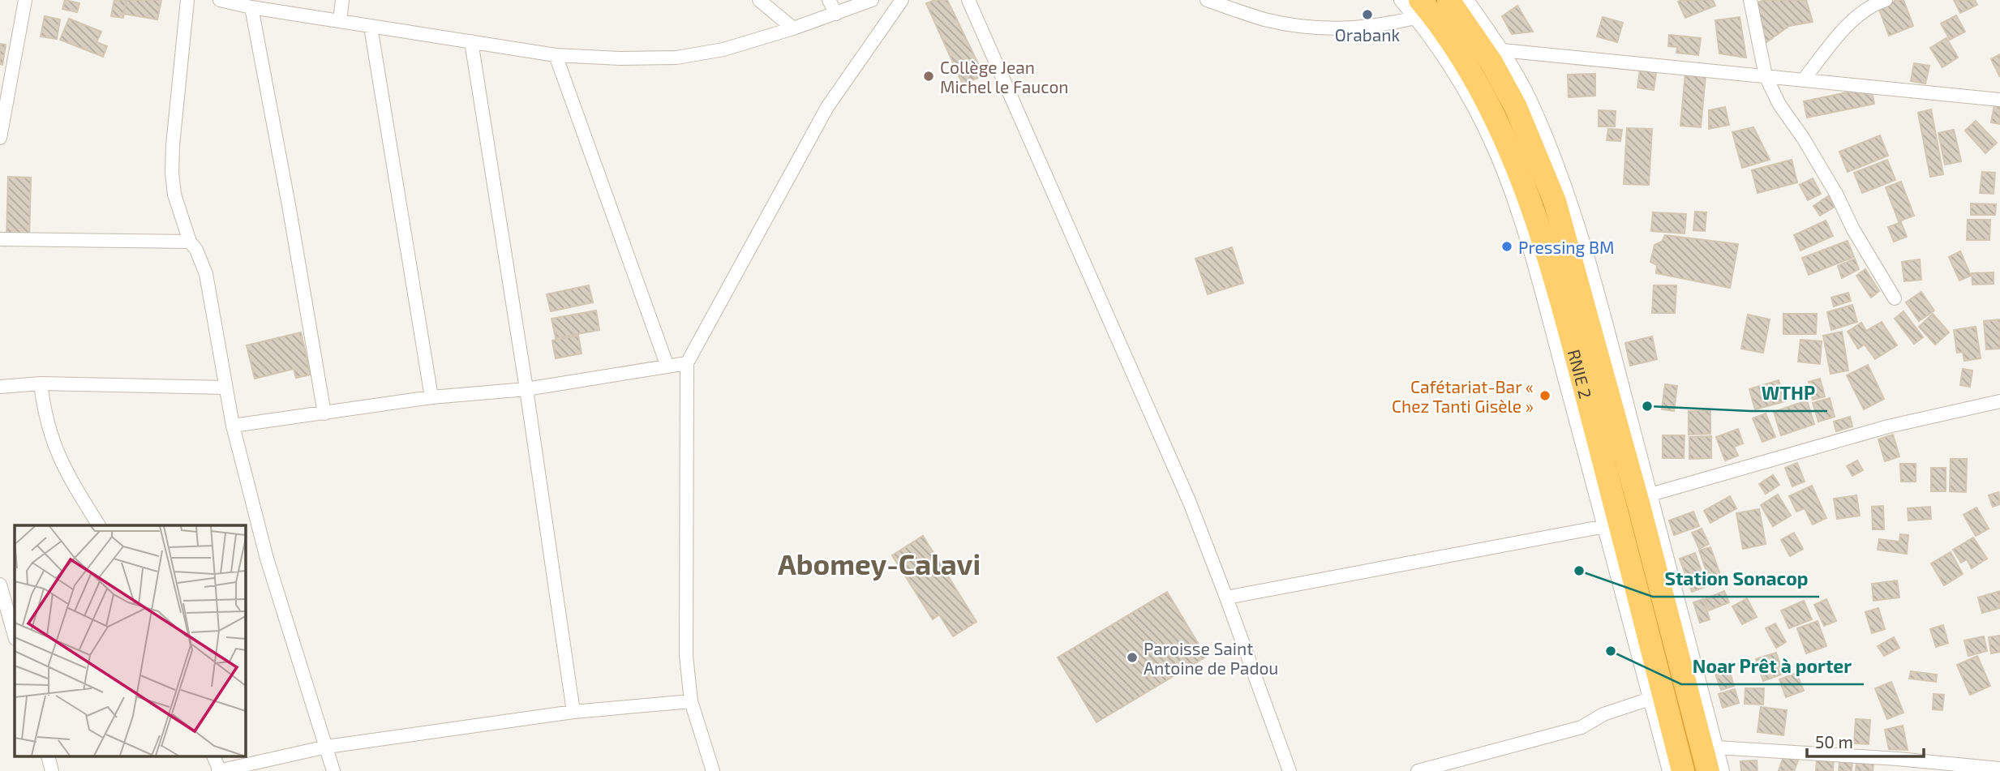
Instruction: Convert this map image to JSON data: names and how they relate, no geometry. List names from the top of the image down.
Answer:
{
  "streets": {
    "highway": ["RNIE 2"]
  },
  "districts": ["Abomey-Calavi"],
  "places": [
    "Orabank",
    "Collège Jean Michel le Faucon",
    "Pressing BM",
    "Cafétariat-Bar « Chez Tanti Gisèle »",
    "WTHP",
    "Station Sonacop",
    "Noar Prêt à porter",
    "Paroisse Saint Antoine de Padou"
  ],
  "scale_bar": "50 m"
}
